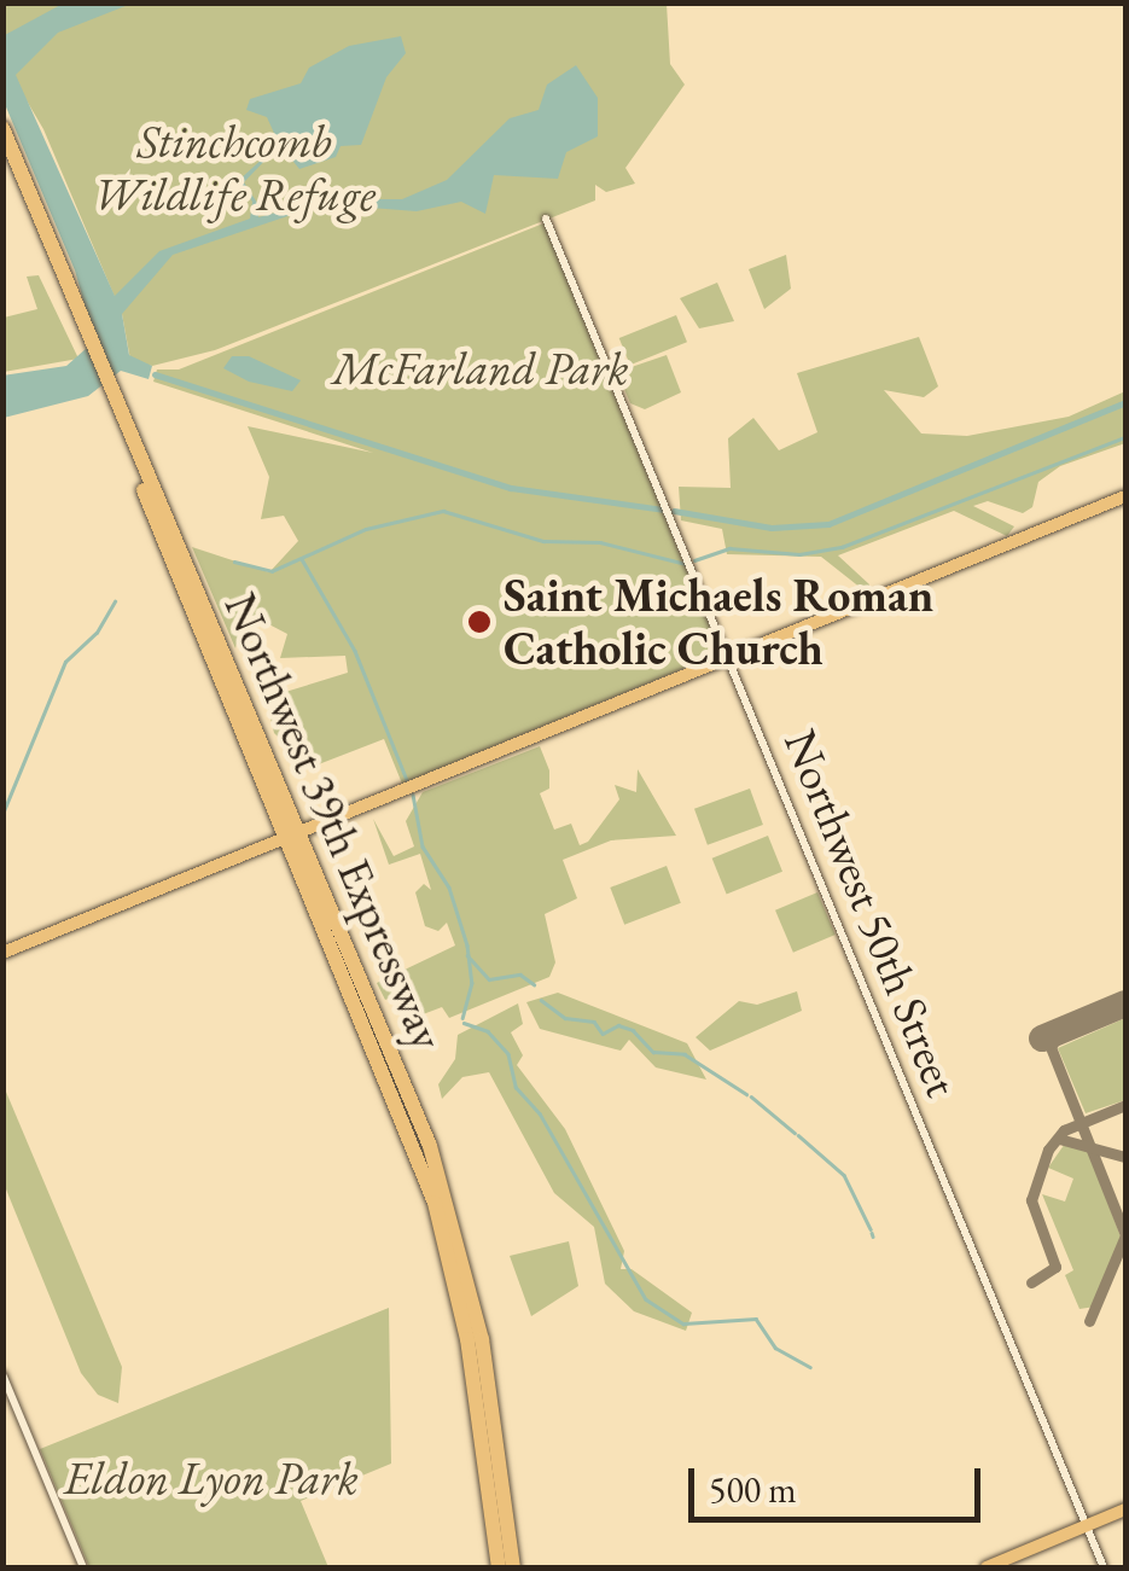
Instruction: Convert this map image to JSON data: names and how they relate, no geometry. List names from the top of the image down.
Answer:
{
  "streets": {
    "highway": ["Northwest 39th Expressway"],
    "street": ["Northwest 50th Street"]
  },
  "parks": ["Stinchcomb Wildlife Refuge", "McFarland Park", "Eldon Lyon Park"],
  "places": ["Saint Michaels Roman Catholic Church"],
  "scale_bar": "500 m"
}
